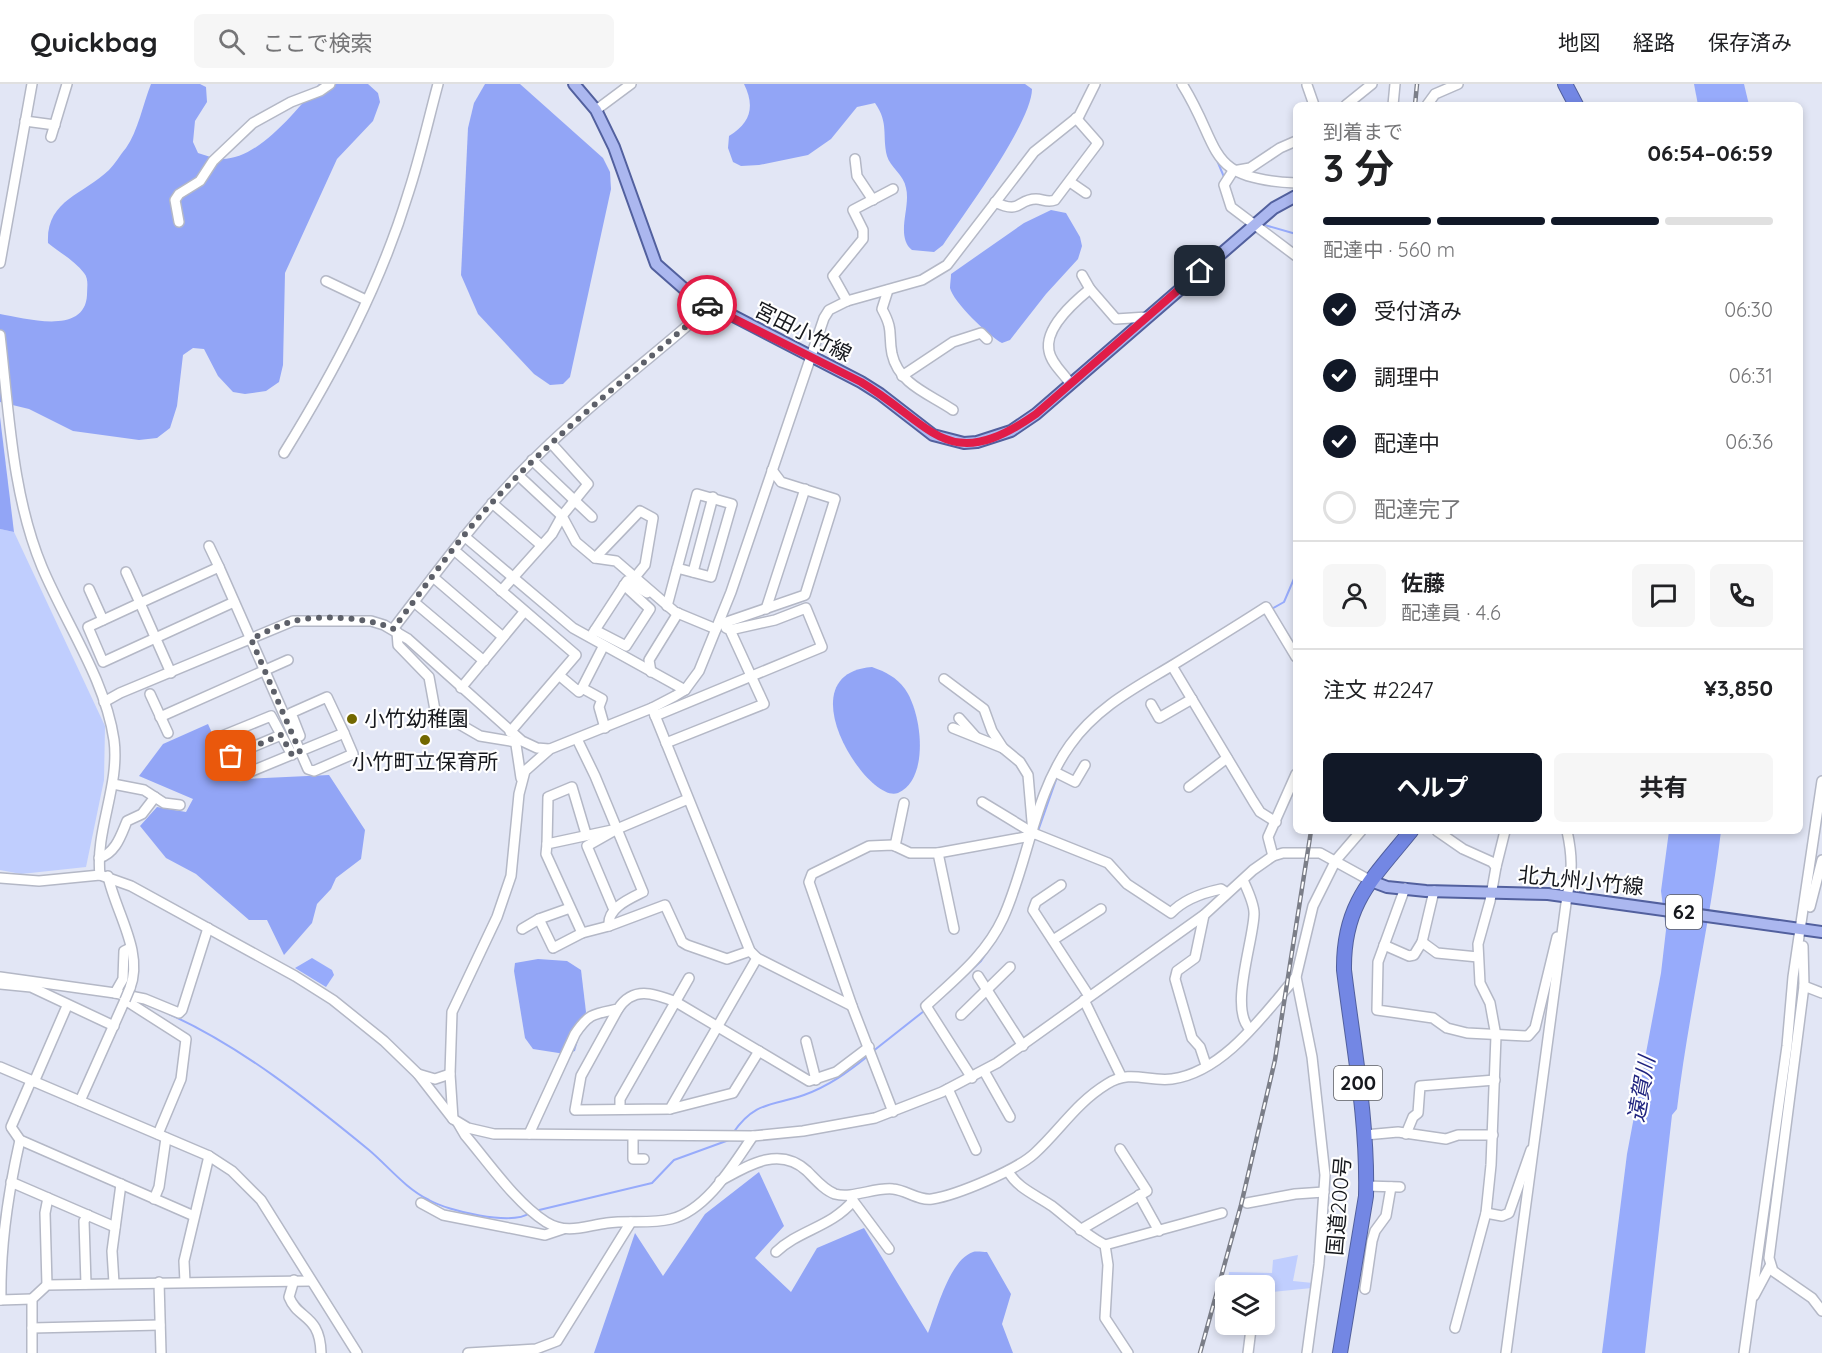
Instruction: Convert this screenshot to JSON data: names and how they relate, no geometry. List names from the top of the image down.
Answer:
{
  "streets": {
    "highway": ["200", "国道200号"],
    "main road": ["宮田小竹線", "北九州小竹線", "62"]
  },
  "crossings": [
    ["北九州小竹線", "国道200号"]
  ],
  "water": ["遠賀川"],
  "places": ["小竹幼稚園", "小竹町立保育所"],
  "page": {
    "header": "Quickbag",
    "search": "ここで検索",
    "nav": ["地図", "経路", "保存済み"],
    "heading": ["3 分", "到着まで", "06:54–06:59"],
    "panel": [
      "佐藤",
      "配達員 · 4.6",
      "注文 #2247",
      "¥3,850"
    ],
    "bar": "配達中 · 560 m",
    "list": [
      ["受付済み", "06:30"],
      ["調理中", "06:31"],
      ["配達中", "06:36"],
      "配達完了"
    ],
    "buttons": ["ヘルプ", "共有"]
  }
}
